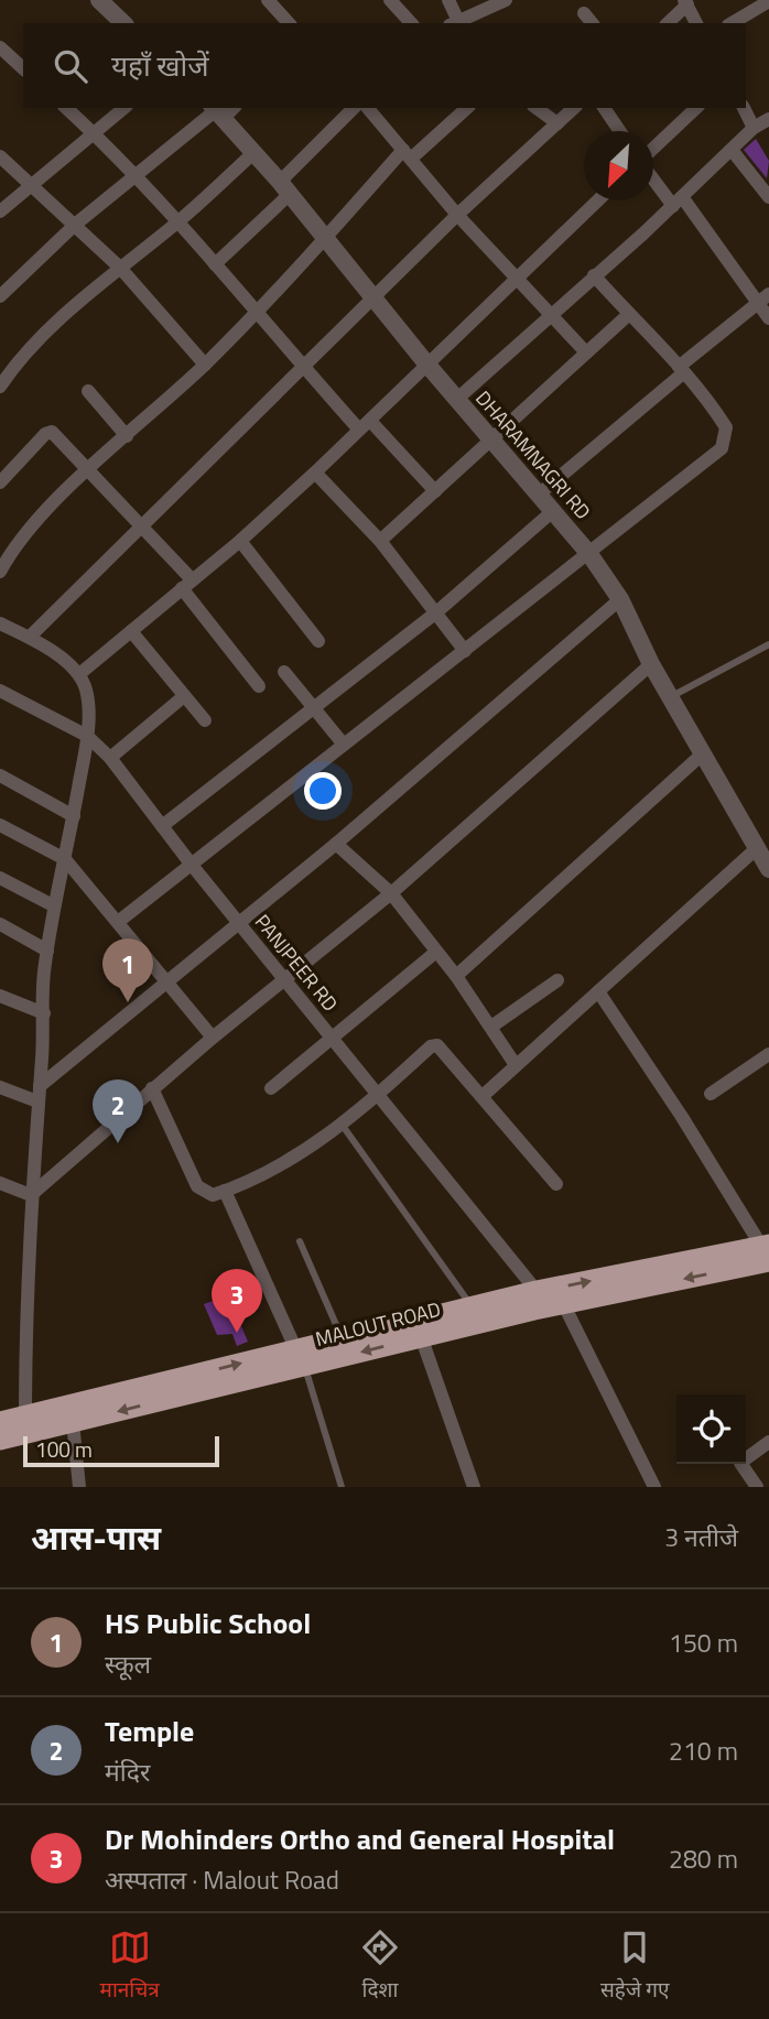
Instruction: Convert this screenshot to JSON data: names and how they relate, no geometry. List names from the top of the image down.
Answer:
{
  "streets": {
    "highway": ["MALOUT ROAD"],
    "street": ["DHARAMNAGRI RD", "PANJPEER RD"]
  },
  "crossings": [
    ["PANJPEER RD", "MALOUT ROAD"]
  ],
  "scale_bar": "100 m",
  "north": "bottom left",
  "page": {
    "search": "यहाँ खोजें",
    "pins": ["1", "2", "3"],
    "scale": "100 m",
    "heading": ["आस-पास", "3 नतीजे"],
    "list": [
      {
        "mark": "1",
        "name": "HS Public School",
        "note": "स्कूल",
        "value": "150 m"
      },
      {
        "mark": "2",
        "name": "Temple",
        "note": "मंदिर",
        "value": "210 m"
      },
      {
        "mark": "3",
        "name": "Dr Mohinders Ortho and General Hospital",
        "note": "अस्पताल · Malout Road",
        "value": "280 m"
      }
    ],
    "nav": ["मानचित्र", "दिशा", "सहेजे गए"]
  }
}
